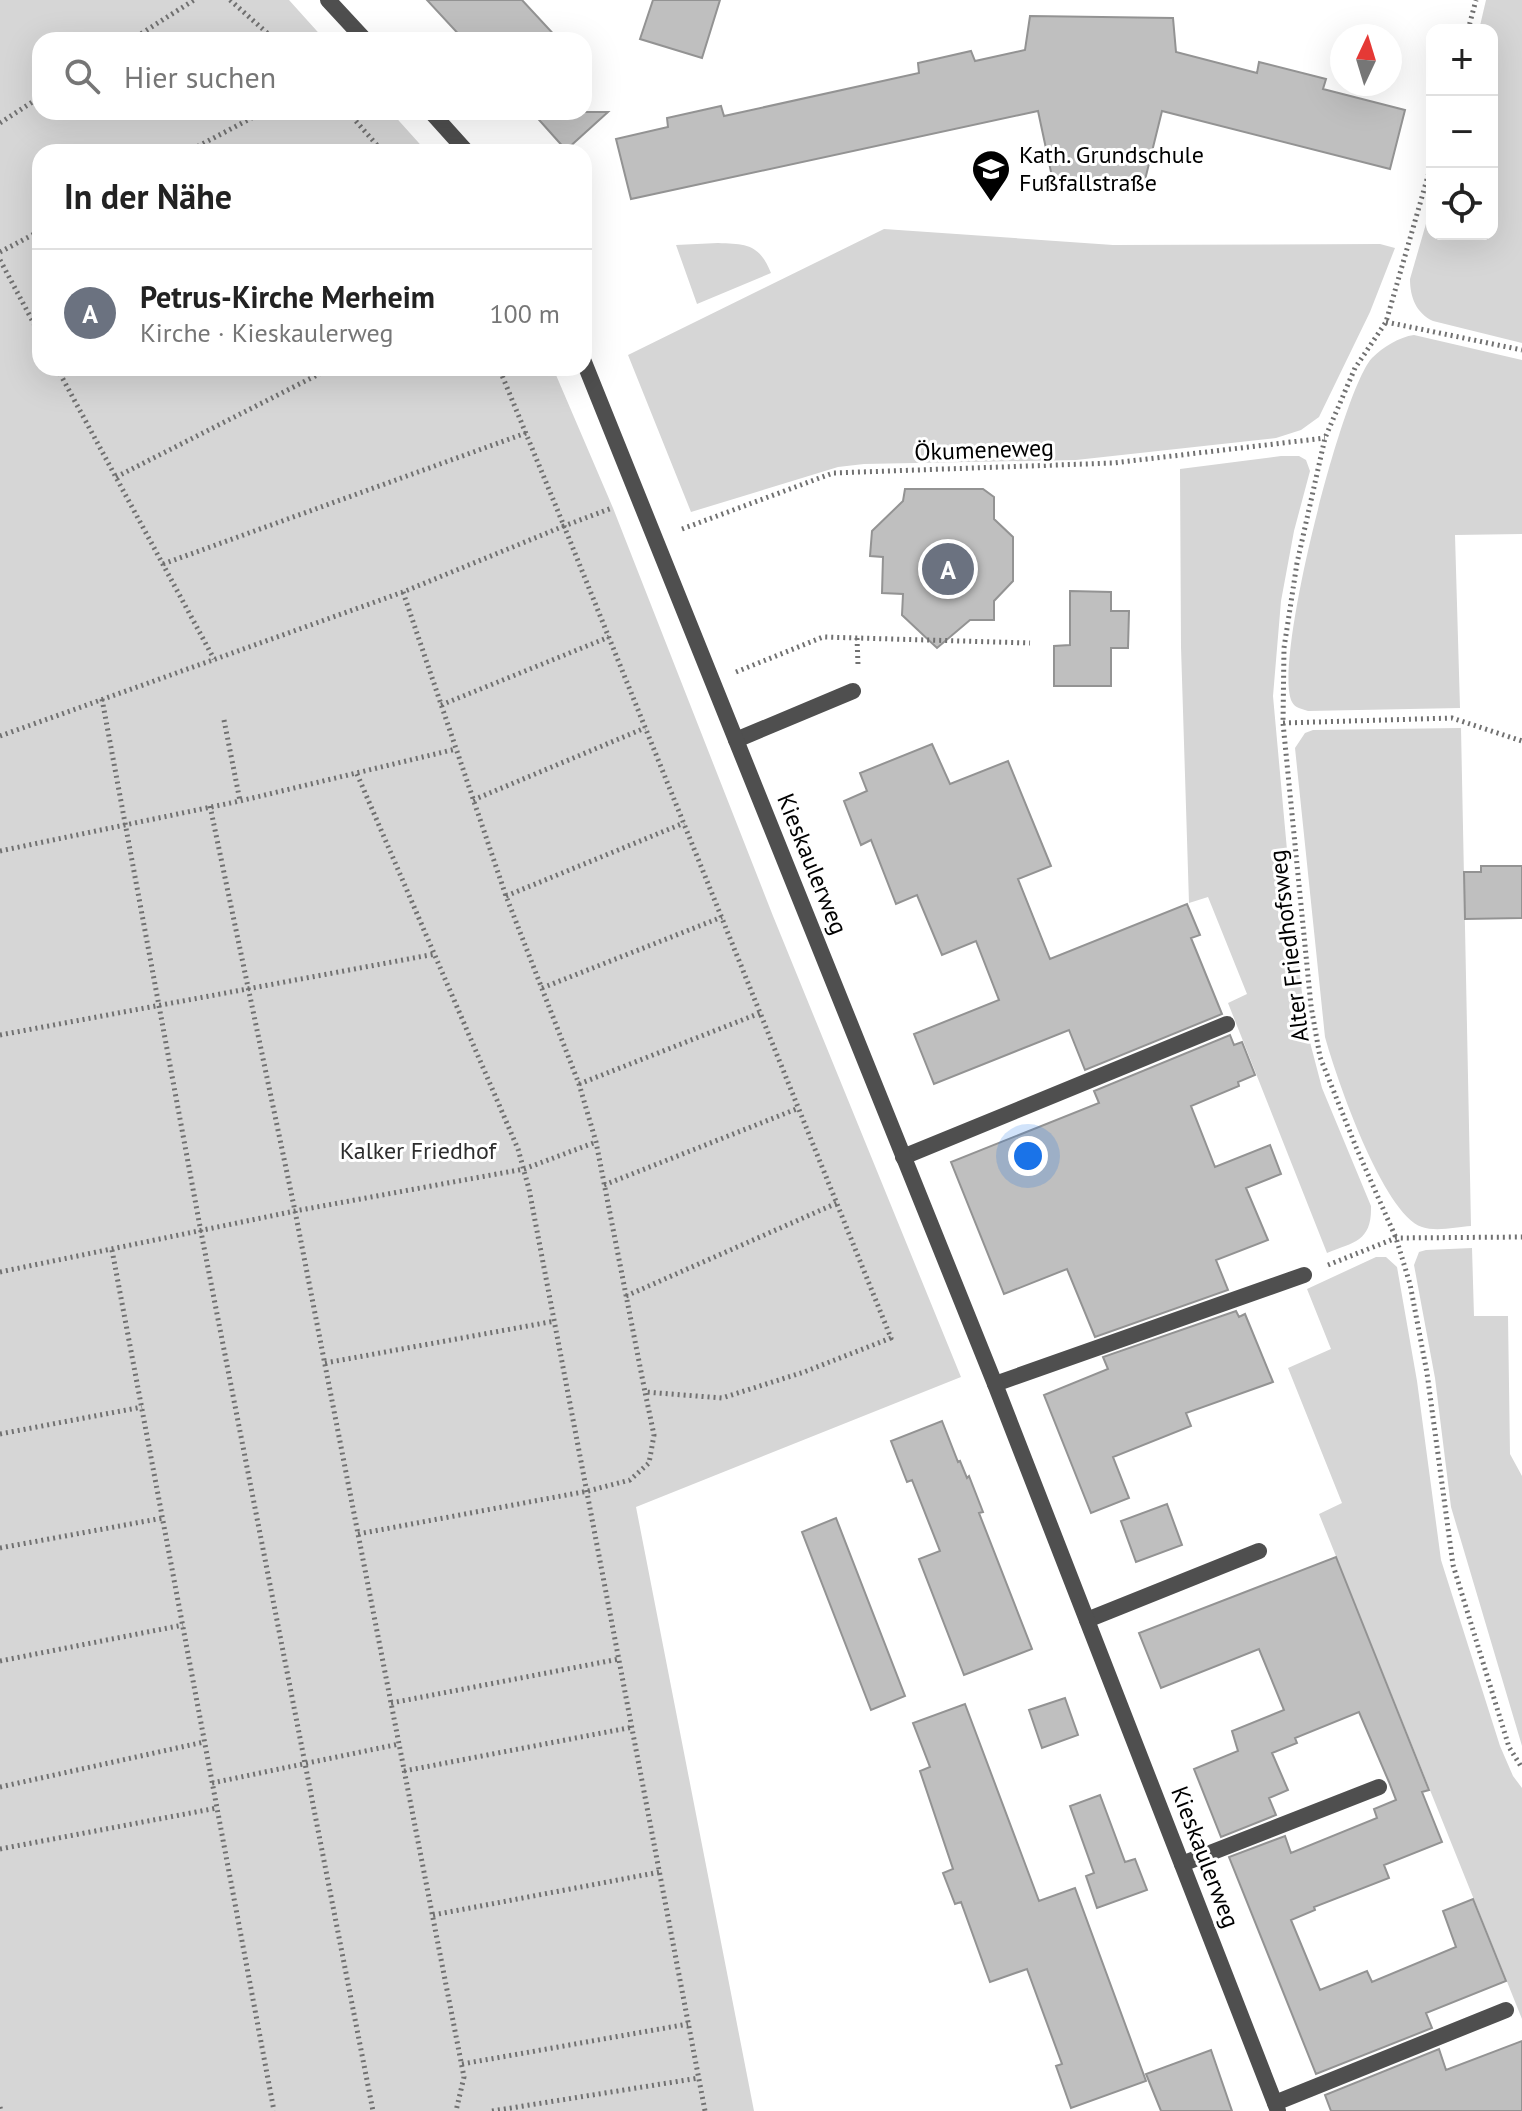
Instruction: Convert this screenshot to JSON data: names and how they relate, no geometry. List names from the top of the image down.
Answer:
{
  "streets": {
    "street": ["Kieskaulerweg"],
    "path": ["Ökumeneweg", "Alter Friedhofsweg"]
  },
  "crossings": [
    ["Ökumeneweg", "Kieskaulerweg"],
    ["Ökumeneweg", "Alter Friedhofsweg"]
  ],
  "parks": ["Kalker Friedhof"],
  "places": {
    "school or university": ["Kath. Grundschule Fußfallstraße"]
  },
  "north": "top",
  "page": {
    "map_buttons": ["+", "−"],
    "search": "Hier suchen",
    "heading": "In der Nähe",
    "list": [
      {
        "mark": "A",
        "name": "Petrus-Kirche Merheim",
        "note": "Kirche · Kieskaulerweg",
        "value": "100 m"
      }
    ],
    "pins": "A"
  }
}
